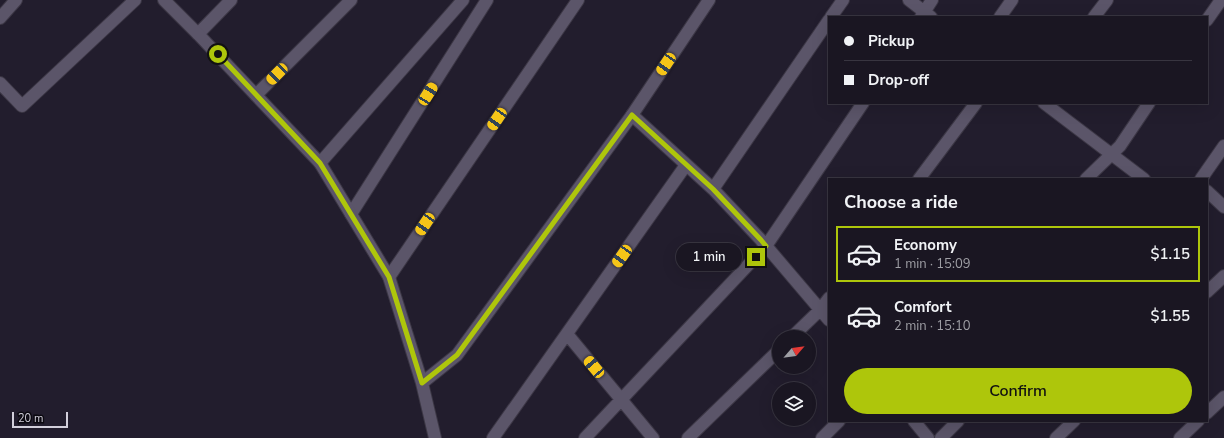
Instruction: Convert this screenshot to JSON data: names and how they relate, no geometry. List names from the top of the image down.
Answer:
{
  "scale_bar": "20 m",
  "north": "top right",
  "page": {
    "banner": ["Pickup", "Drop-off"],
    "heading": "Choose a ride",
    "list": [
      {
        "name": "Economy",
        "note": "1 min · 15:09",
        "value": "$1.15"
      },
      {
        "name": "Comfort",
        "note": "2 min · 15:10",
        "value": "$1.55"
      }
    ],
    "bubble": "1 min",
    "buttons": "Confirm",
    "scale": "20 m"
  }
}
